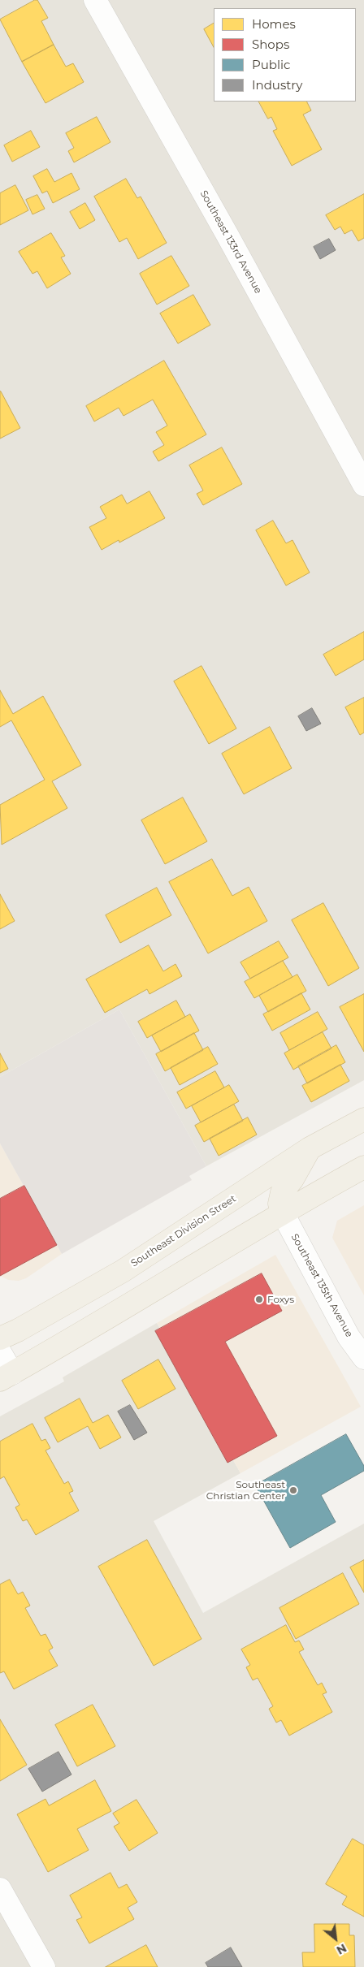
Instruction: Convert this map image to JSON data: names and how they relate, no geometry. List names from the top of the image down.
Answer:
{
  "streets": {
    "main road": ["Southeast Division Street"],
    "street": ["Southeast 133rd Avenue", "Southeast 135th Avenue"]
  },
  "places": ["Foxys", "Southeast Christian Center"],
  "legend": [
    "Homes",
    "Shops",
    "Public",
    "Industry"
  ],
  "north": "bottom right"
}
